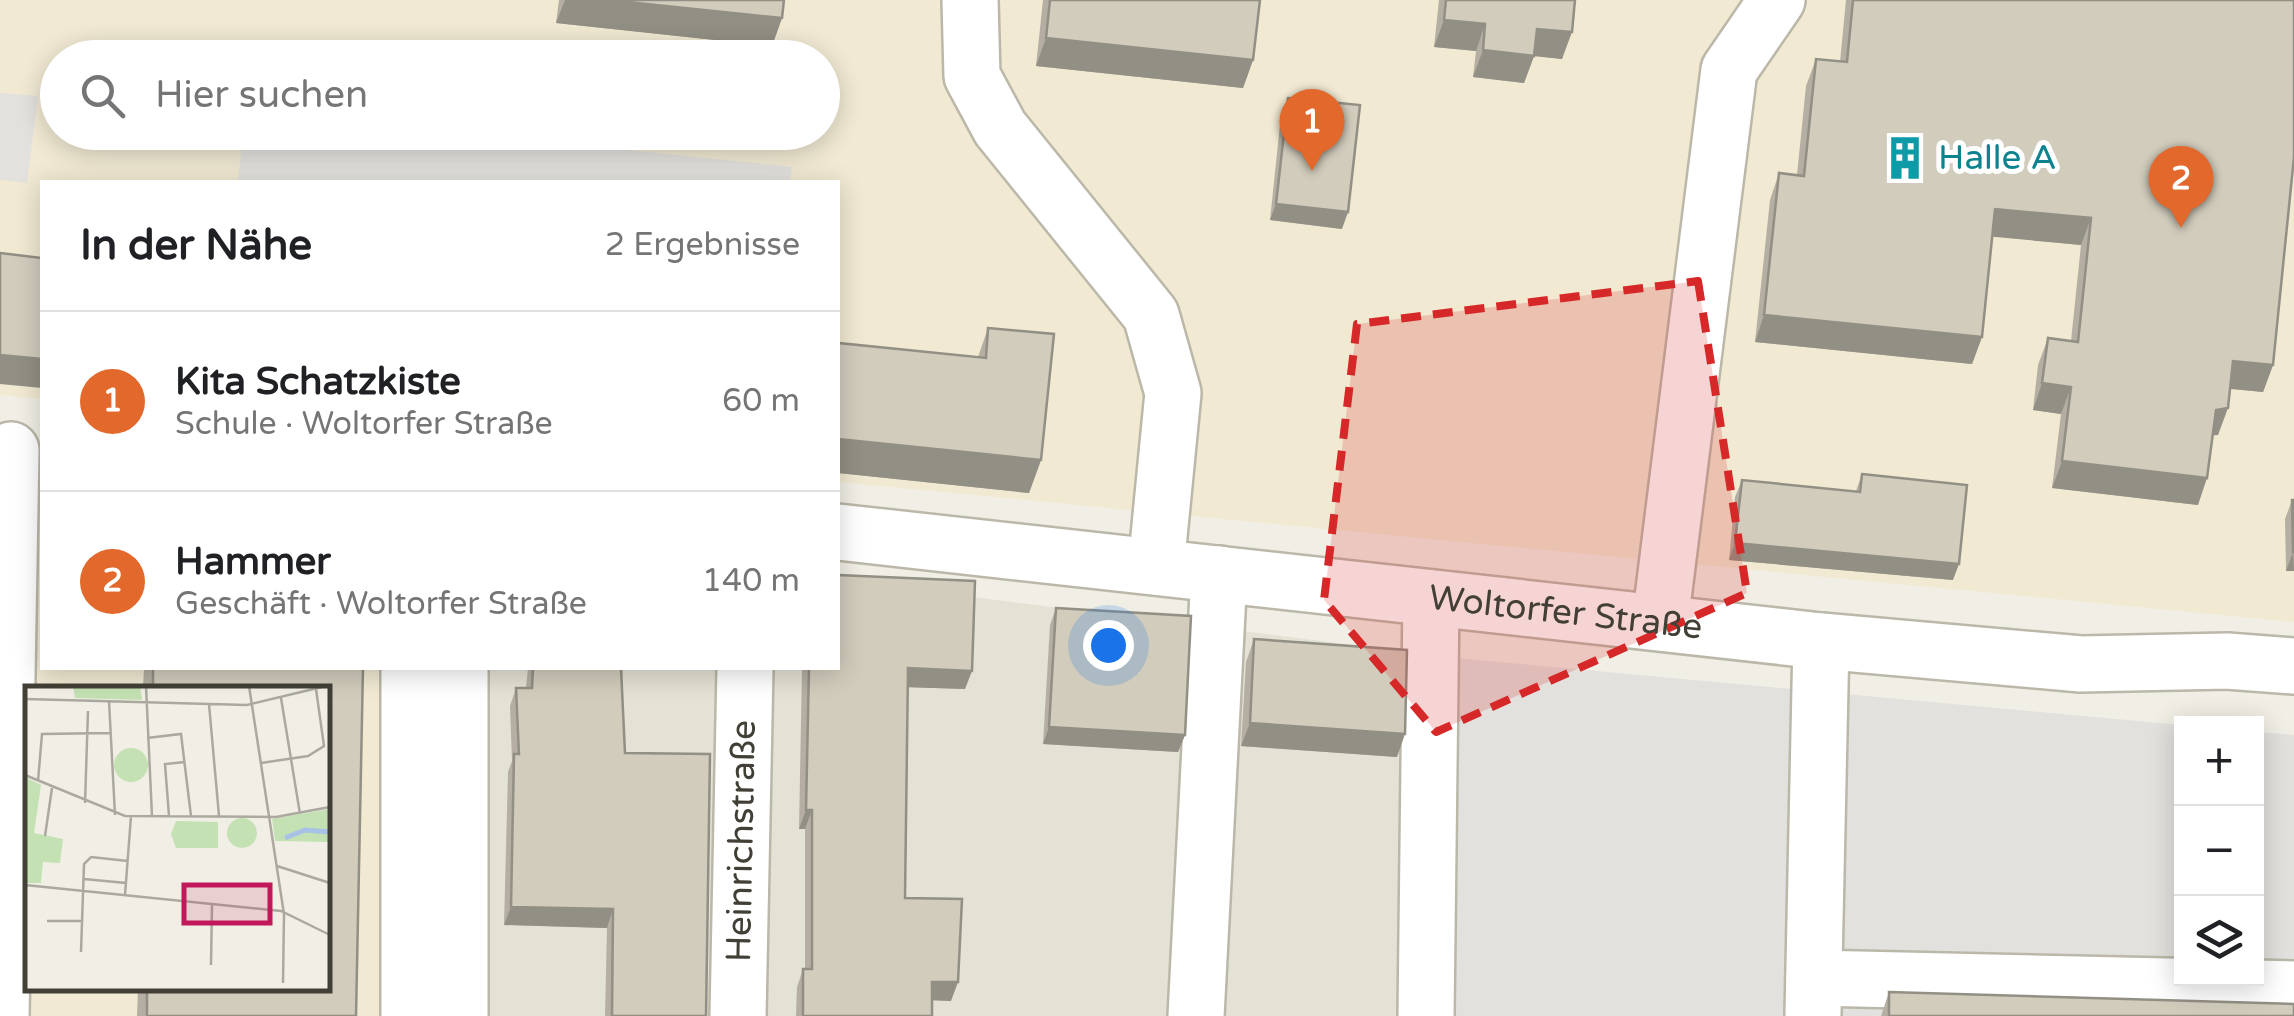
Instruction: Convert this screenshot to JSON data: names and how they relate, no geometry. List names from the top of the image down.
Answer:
{
  "streets": {
    "street": ["Woltorfer Straße", "Heinrichstraße"]
  },
  "places": {
    "building": ["Halle A"]
  },
  "page": {
    "search": "Hier suchen",
    "pins": ["1", "2"],
    "heading": ["In der Nähe", "2 Ergebnisse"],
    "list": [
      {
        "mark": "1",
        "name": "Kita Schatzkiste",
        "note": "Schule · Woltorfer Straße",
        "value": "60 m"
      },
      {
        "mark": "2",
        "name": "Hammer",
        "note": "Geschäft · Woltorfer Straße",
        "value": "140 m"
      }
    ],
    "map_buttons": ["+", "−"]
  }
}
